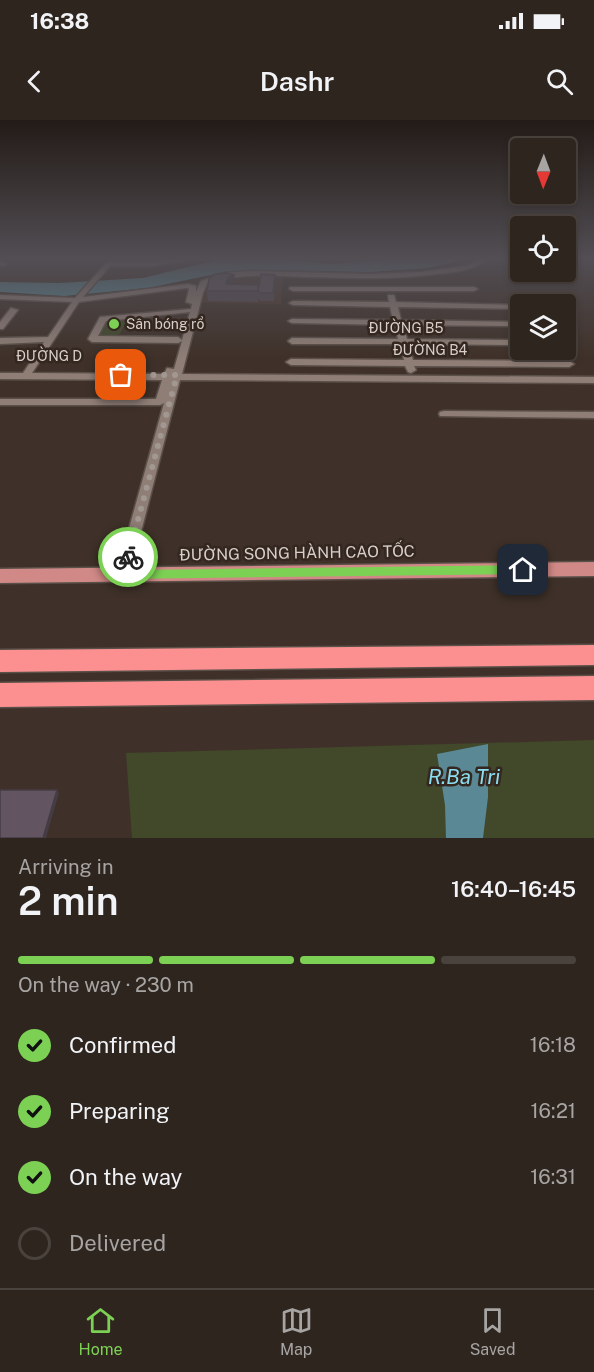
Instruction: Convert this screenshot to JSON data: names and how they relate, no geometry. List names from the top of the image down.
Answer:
{
  "streets": {
    "main road": ["ĐƯỜNG SONG HÀNH CAO TỐC"],
    "street": ["ĐƯỜNG B5", "ĐƯỜNG B4", "ĐƯỜNG D"]
  },
  "water": ["R.Ba Tri"],
  "places": ["Sân bóng rổ"],
  "north": "bottom",
  "page": {
    "status": "16:38",
    "header": "Dashr",
    "heading": ["2 min", "Arriving in", "16:40–16:45"],
    "bar": "On the way · 230 m",
    "list": [
      ["Confirmed", "16:18"],
      ["Preparing", "16:21"],
      ["On the way", "16:31"],
      "Delivered"
    ],
    "tabs": ["Home", "Map", "Saved"]
  }
}
